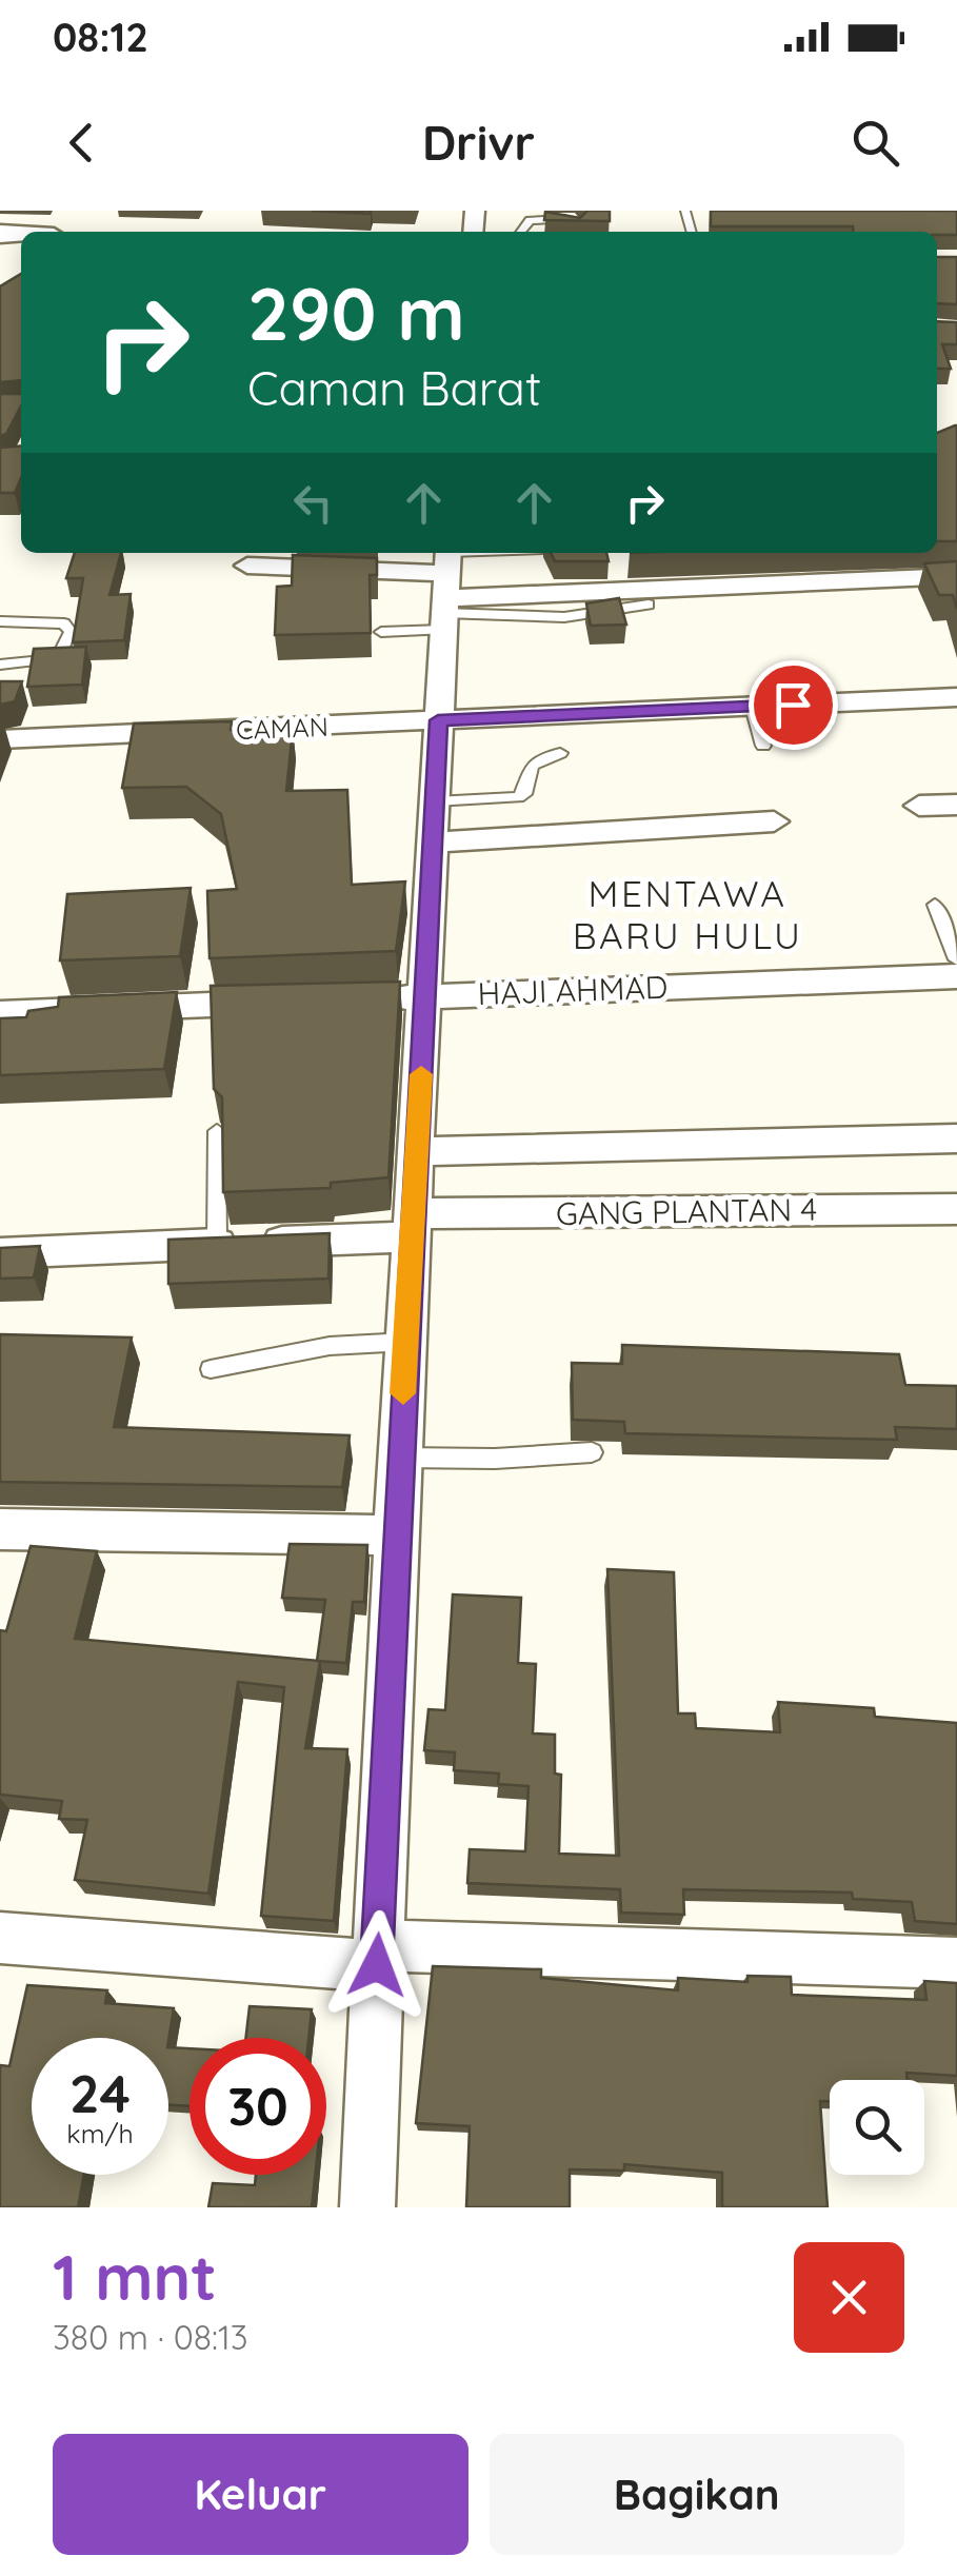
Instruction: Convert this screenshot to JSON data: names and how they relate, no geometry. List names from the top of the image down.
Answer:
{
  "streets": {
    "street": ["CAMAN", "HAJI AHMAD", "GANG PLANTAN 4"]
  },
  "districts": ["MENTAWA BARU HULU"],
  "page": {
    "status": "08:12",
    "header": "Drivr",
    "turn": ["290 m", "Caman Barat"],
    "speed": "24 km/h",
    "limit": "30",
    "heading": ["1 mnt", "380 m · 08:13"],
    "buttons": ["Keluar", "Bagikan"]
  }
}
